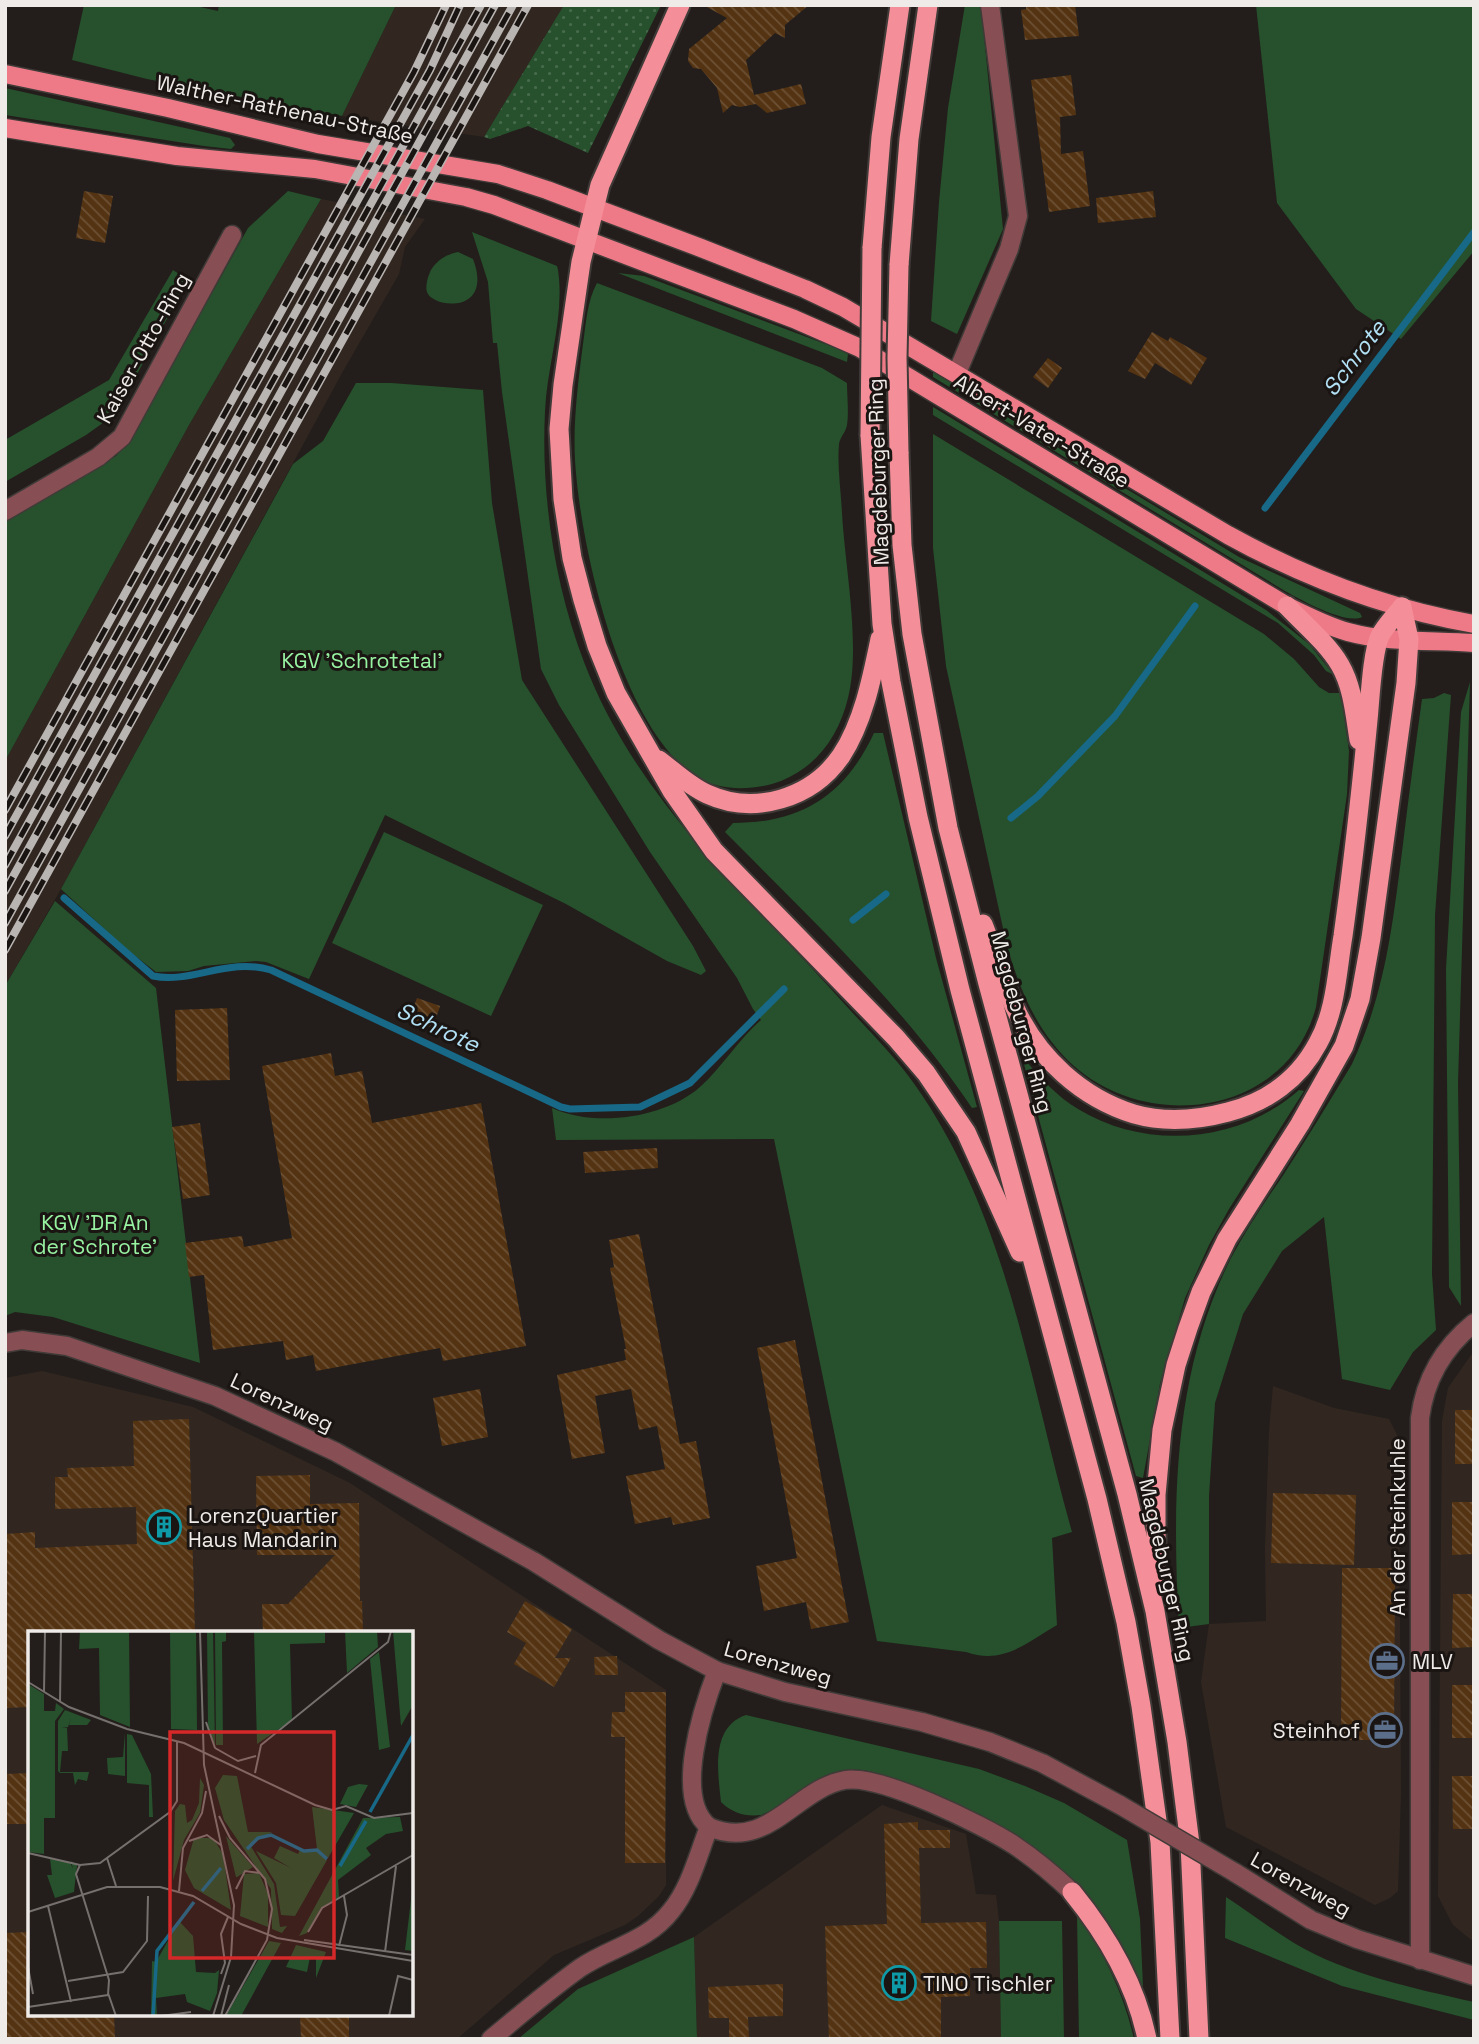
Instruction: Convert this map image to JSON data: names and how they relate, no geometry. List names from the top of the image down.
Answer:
{
  "streets": {
    "highway": ["Magdeburger Ring"],
    "main road": ["Walther-Rathenau-Straße", "Albert-Vater-Straße"],
    "street": ["Kaiser-Otto-Ring", "Lorenzweg", "An der Steinkuhle"]
  },
  "crossings": [
    ["Walther-Rathenau-Straße", "Albert-Vater-Straße"],
    ["Lorenzweg", "An der Steinkuhle"]
  ],
  "water": ["Schrote"],
  "parks": ["KGV 'Schrotetal'", "KGV 'DR An der Schrote'"],
  "places": {
    "building": ["LorenzQuartier Haus Mandarin", "TINO Tischler"],
    "office": ["MLV", "Steinhof"]
  }
}
